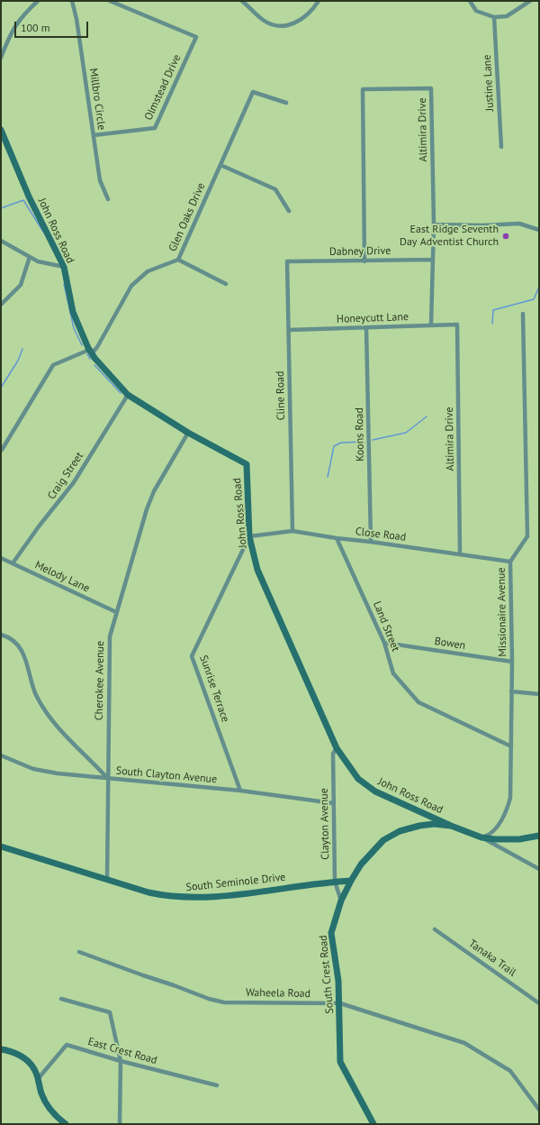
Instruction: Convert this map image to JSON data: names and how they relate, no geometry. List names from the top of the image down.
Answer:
{
  "streets": {
    "street": [
      "Justine Lane",
      "Olmstead Drive",
      "Millbro Circle",
      "Altimira Drive",
      "Glen Oaks Drive",
      "John Ross Road",
      "Dabney Drive",
      "Honeycutt Lane",
      "Cline Road",
      "Koons Road",
      "Craig Street",
      "Close Road",
      "Melody Lane",
      "Missionaire Avenue",
      "Land Street",
      "Bowen",
      "Cherokee Avenue",
      "Sunrise Terrace",
      "South Clayton Avenue",
      "Clayton Avenue",
      "South Seminole Drive",
      "Tanaka Trail",
      "South Crest Road",
      "Waheela Road",
      "East Crest Road"
    ]
  },
  "crossings": [
    ["Olmstead Drive", "Millbro Circle"],
    ["Altimira Drive", "Dabney Drive"],
    ["Altimira Drive", "Honeycutt Lane"],
    ["Altimira Drive", "Close Road"],
    ["Glen Oaks Drive", "John Ross Road"],
    ["John Ross Road", "Craig Street"],
    ["John Ross Road", "Close Road"],
    ["John Ross Road", "Cherokee Avenue"],
    ["John Ross Road", "Sunrise Terrace"],
    ["John Ross Road", "Clayton Avenue"],
    ["John Ross Road", "South Crest Road"],
    ["Dabney Drive", "Cline Road"],
    ["Honeycutt Lane", "Cline Road"],
    ["Honeycutt Lane", "Koons Road"],
    ["Cline Road", "Close Road"],
    ["Koons Road", "Close Road"],
    ["Craig Street", "Melody Lane"],
    ["Close Road", "Missionaire Avenue"],
    ["Close Road", "Land Street"],
    ["Close Road", "Sunrise Terrace"],
    ["Melody Lane", "Cherokee Avenue"],
    ["Missionaire Avenue", "Land Street"],
    ["Missionaire Avenue", "Bowen"],
    ["Missionaire Avenue", "South Crest Road"],
    ["Land Street", "Bowen"],
    ["Cherokee Avenue", "South Clayton Avenue"],
    ["Cherokee Avenue", "South Seminole Drive"],
    ["Sunrise Terrace", "South Clayton Avenue"],
    ["South Clayton Avenue", "Clayton Avenue"],
    ["Clayton Avenue", "South Seminole Drive"],
    ["Clayton Avenue", "South Crest Road"],
    ["South Seminole Drive", "South Crest Road"],
    ["South Crest Road", "Waheela Road"]
  ],
  "places": ["East Ridge Seventh Day Adventist Church"],
  "scale_bar": "100 m"
}
